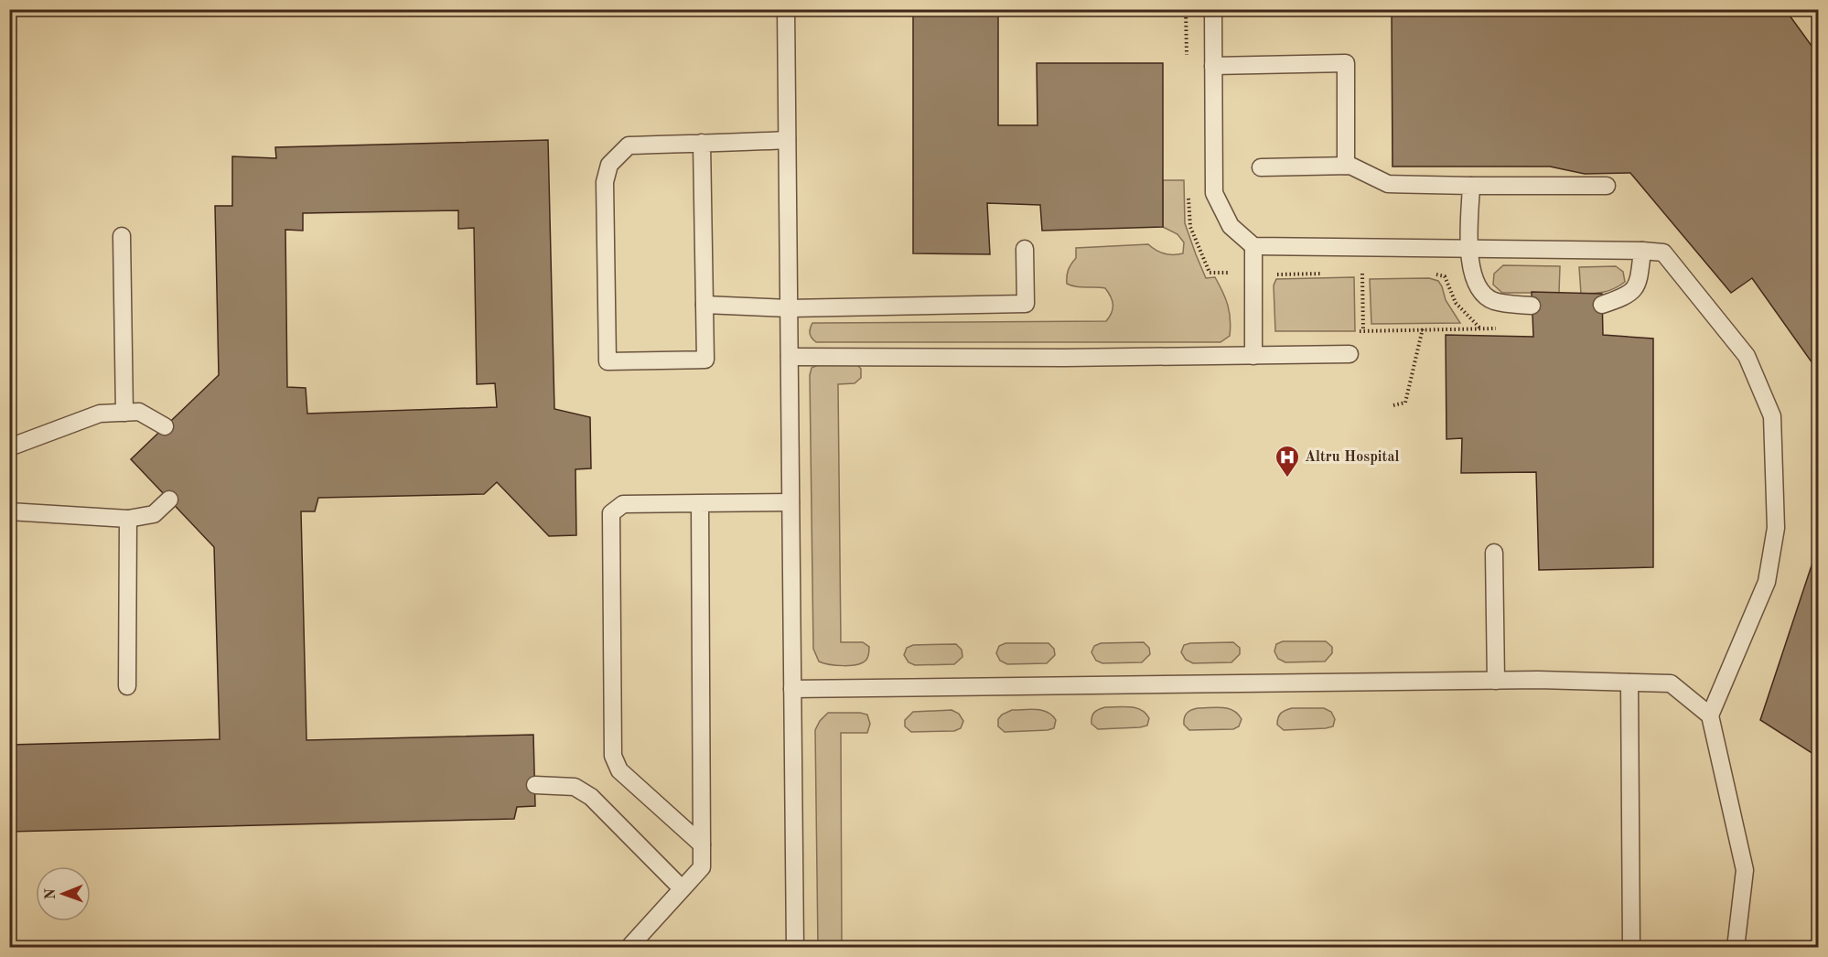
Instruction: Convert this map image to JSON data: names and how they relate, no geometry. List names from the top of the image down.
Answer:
{
  "places": {
    "hospital": ["Altru Hospital"]
  },
  "north": "left"
}
